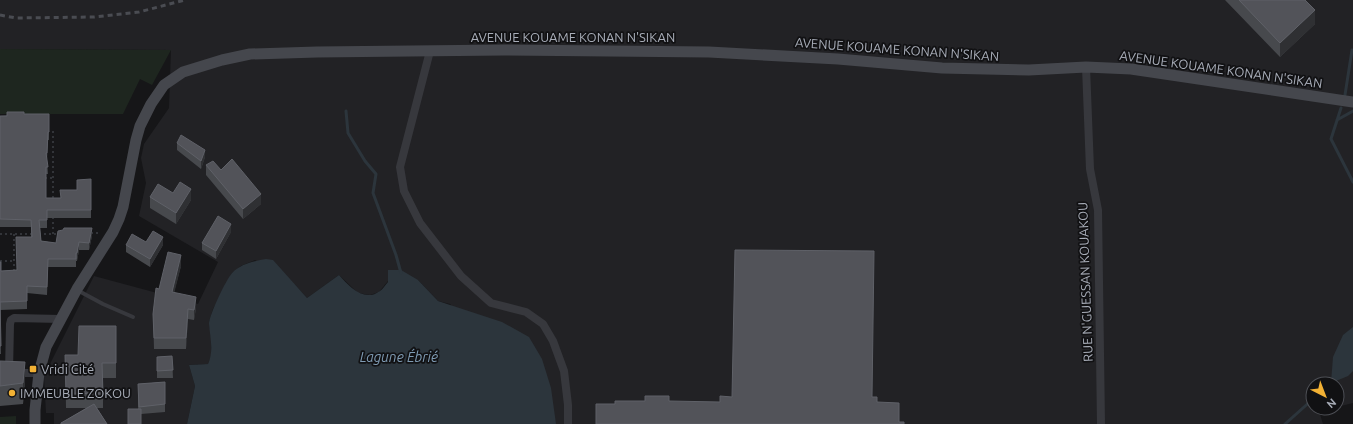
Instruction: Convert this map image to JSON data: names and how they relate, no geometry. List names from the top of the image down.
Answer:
{
  "streets": {
    "street": ["AVENUE KOUAME KONAN N'SIKAN", "RUE N'GUESSAN KOUAKOU"]
  },
  "crossings": [
    ["AVENUE KOUAME KONAN N'SIKAN", "RUE N'GUESSAN KOUAKOU"]
  ],
  "water": ["Lagune Ébrié"],
  "places": {
    "transit": ["Vridi Cité"],
    "other": ["IMMEUBLE ZOKOU"]
  },
  "north": "bottom right"
}
